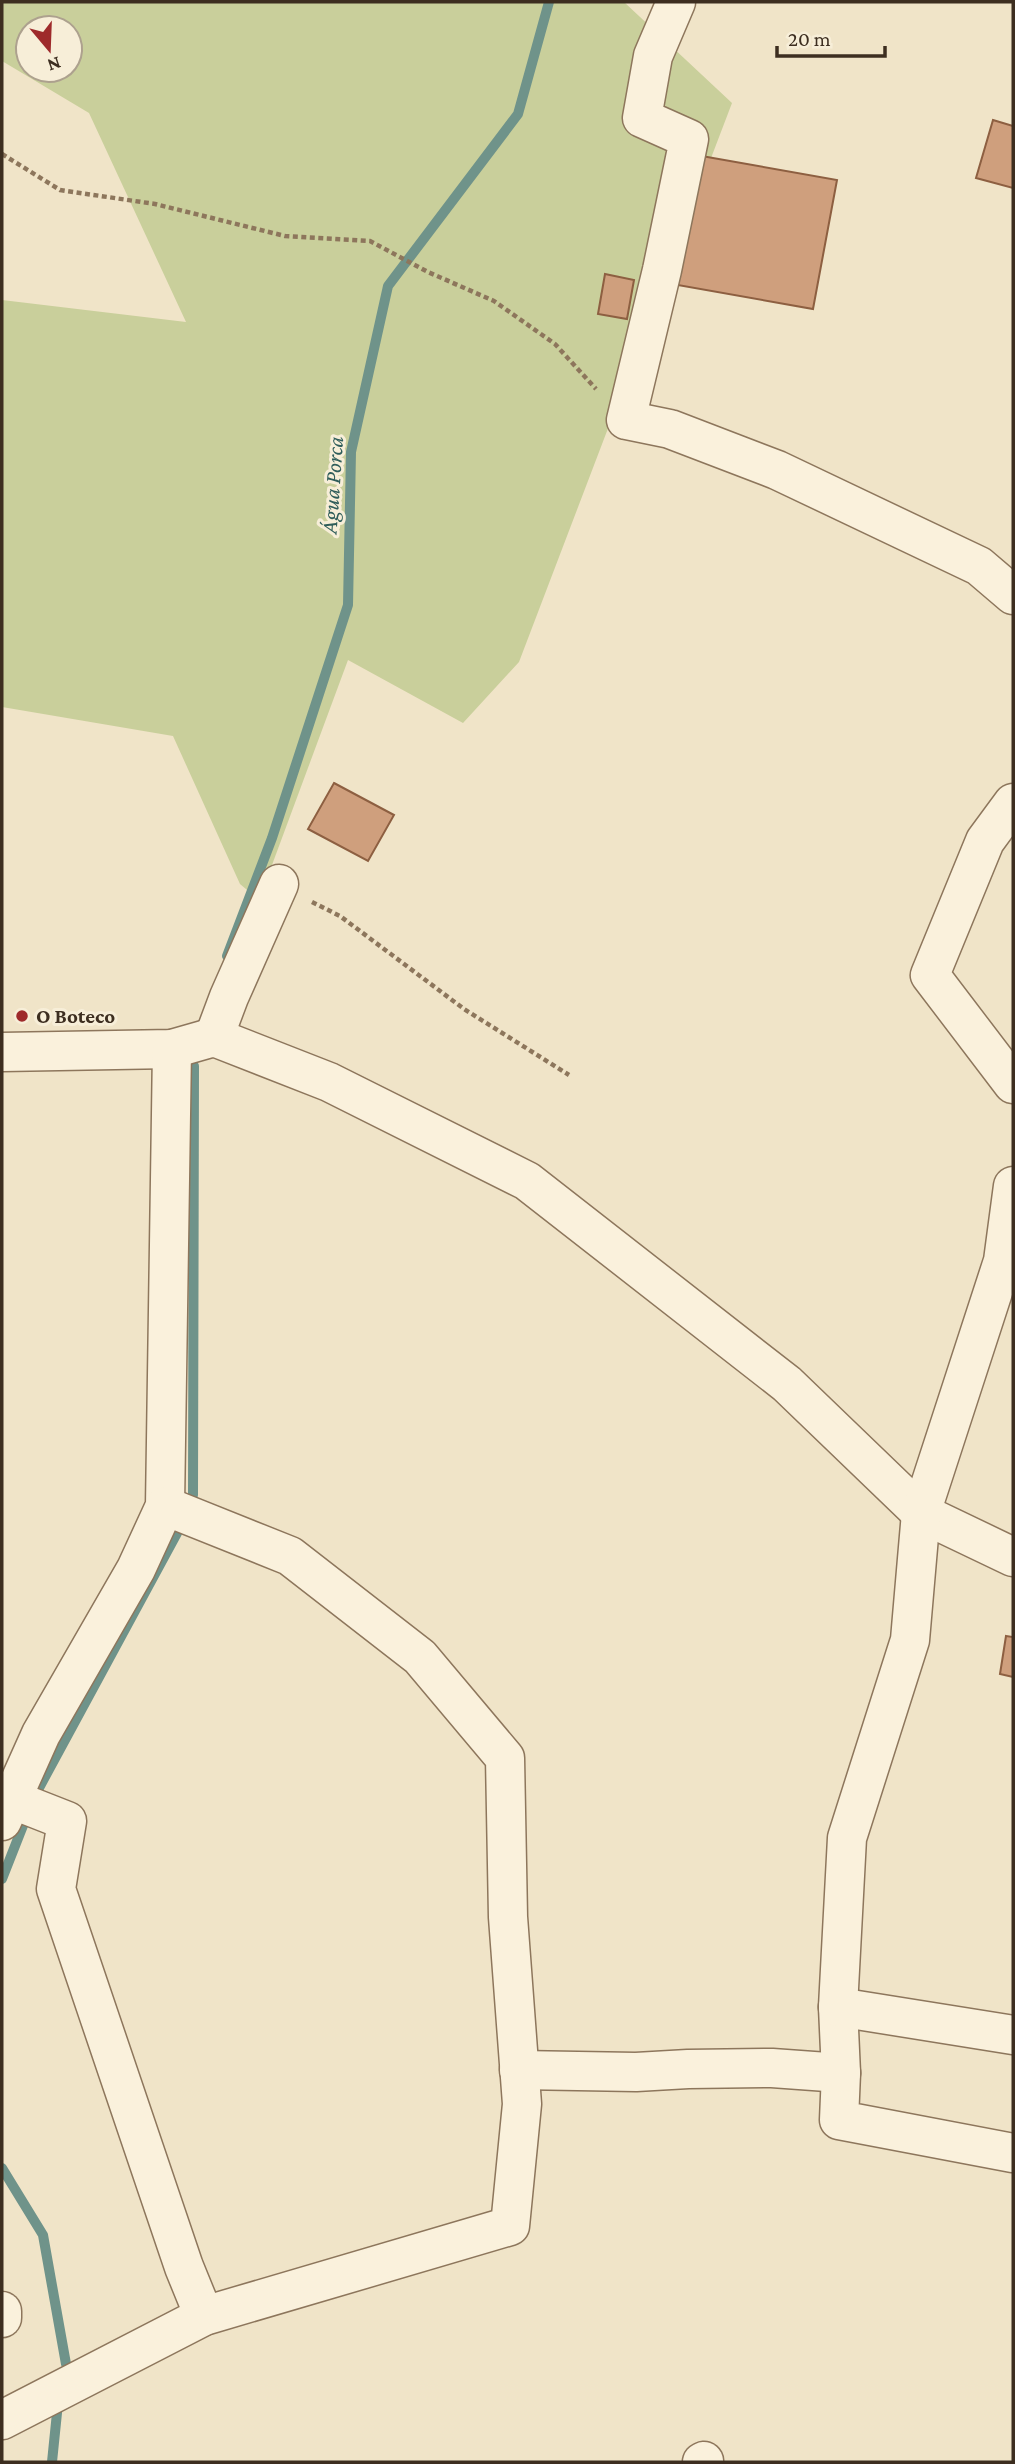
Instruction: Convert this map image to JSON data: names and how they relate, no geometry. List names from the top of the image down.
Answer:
{
  "water": ["Água Porca"],
  "places": ["O Boteco"],
  "scale_bar": "20 m",
  "north": "bottom"
}
